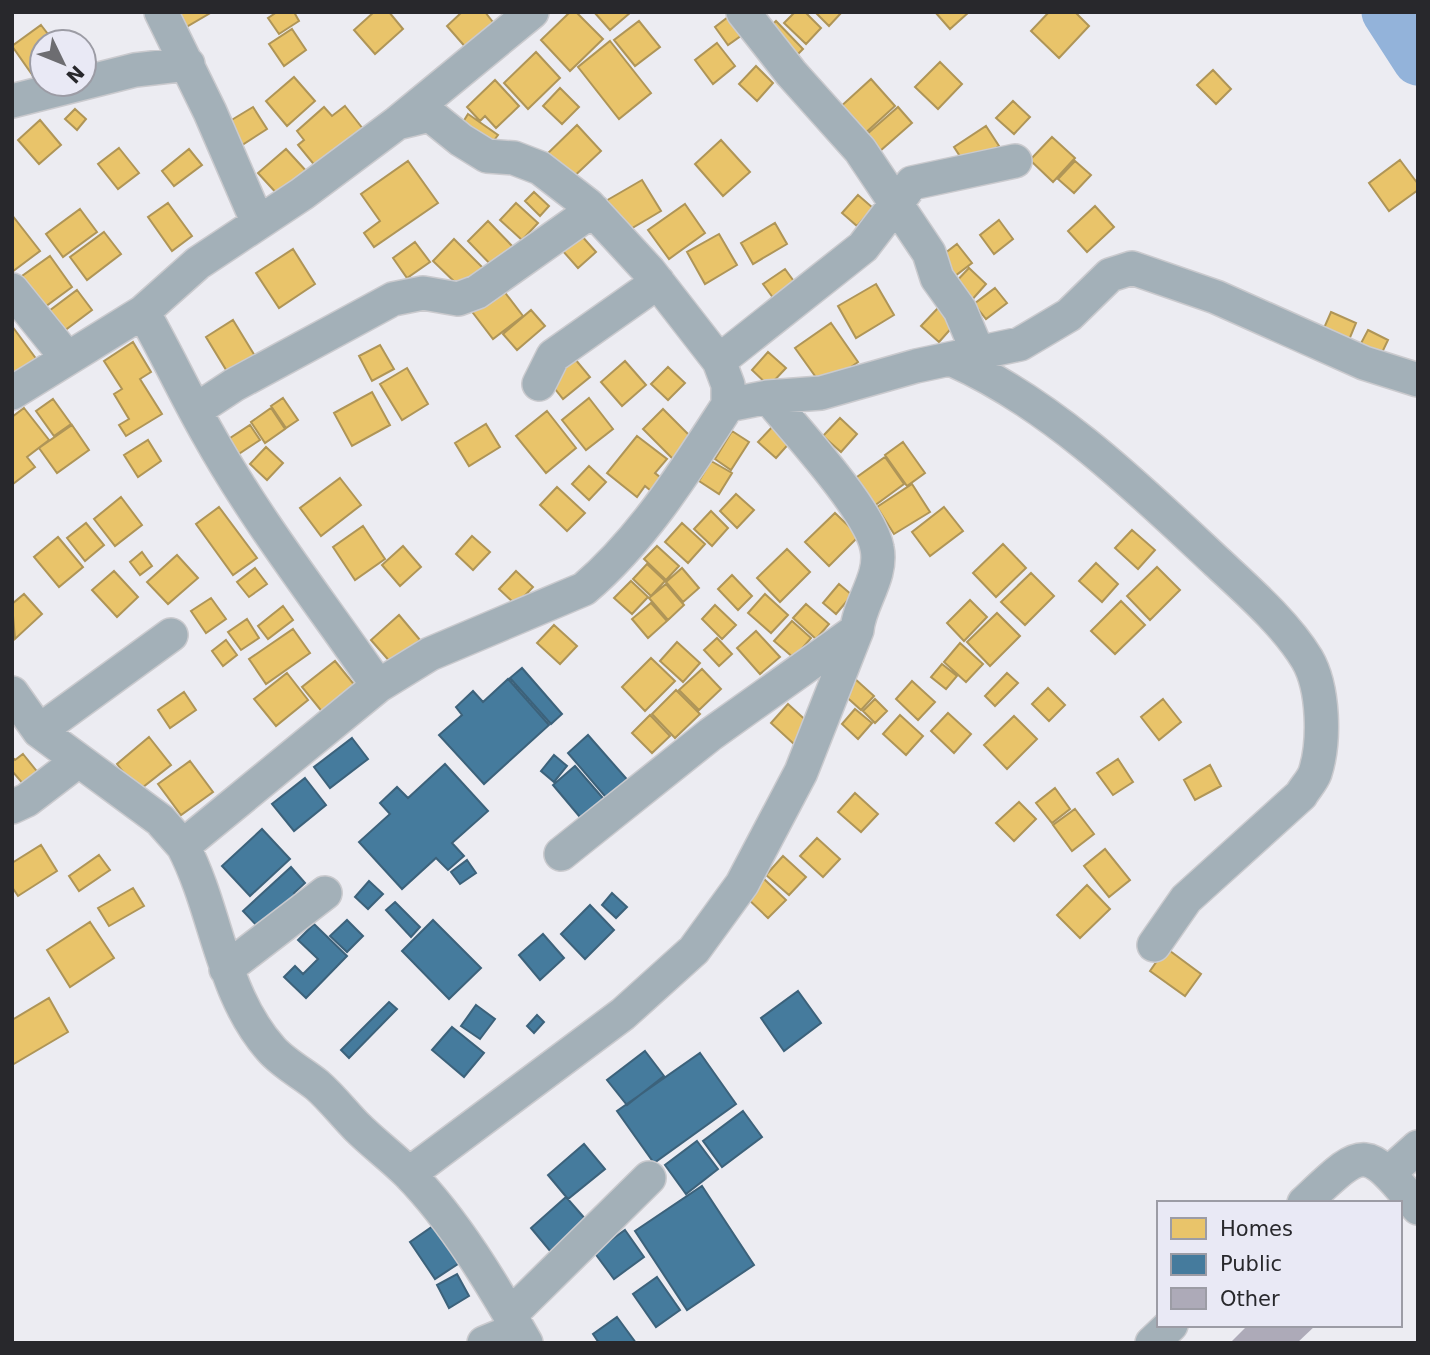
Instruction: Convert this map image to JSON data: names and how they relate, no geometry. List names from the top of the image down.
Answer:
{
  "legend": ["Homes", "Public", "Other"],
  "north": "bottom right"
}
